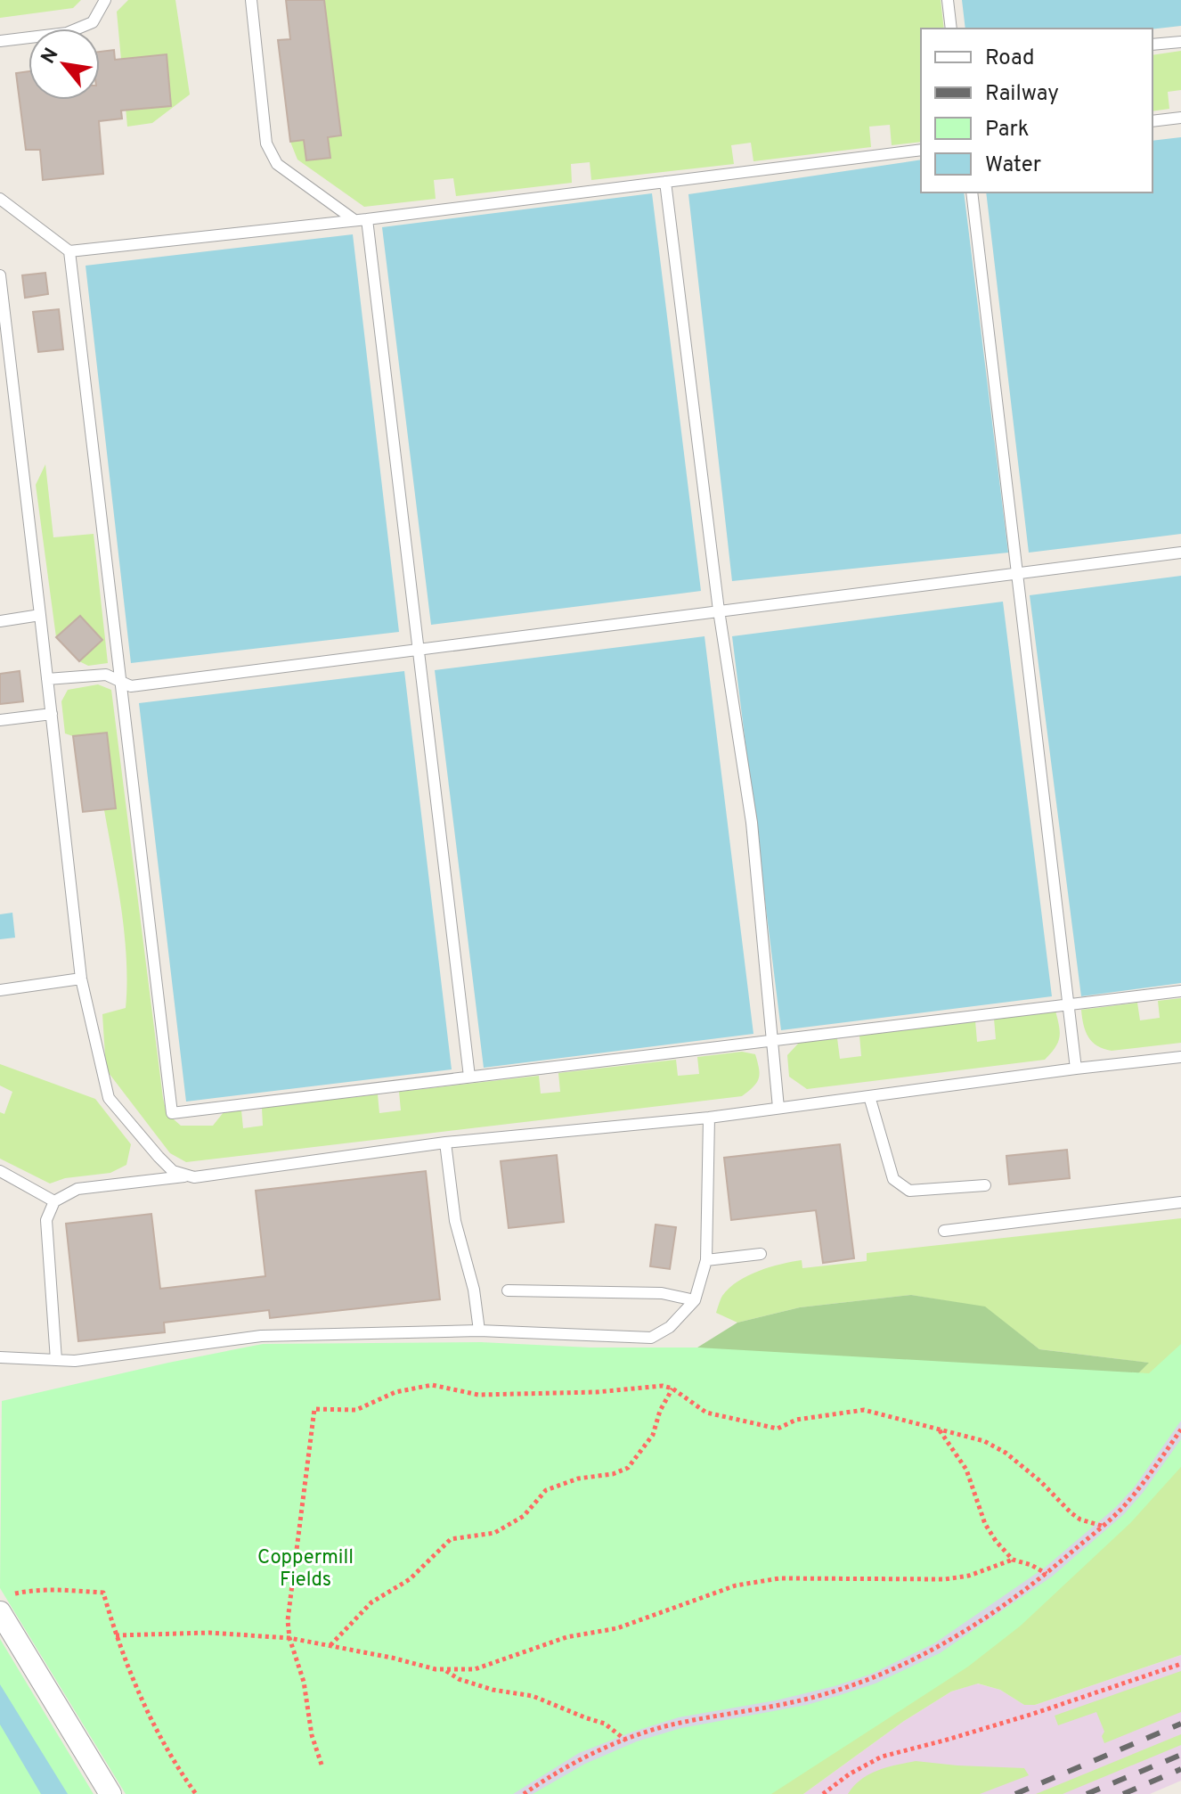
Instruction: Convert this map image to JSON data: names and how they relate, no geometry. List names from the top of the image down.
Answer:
{
  "parks": ["Coppermill Fields"],
  "legend": [
    "Road",
    "Railway",
    "Park",
    "Water"
  ],
  "north": "top left"
}
